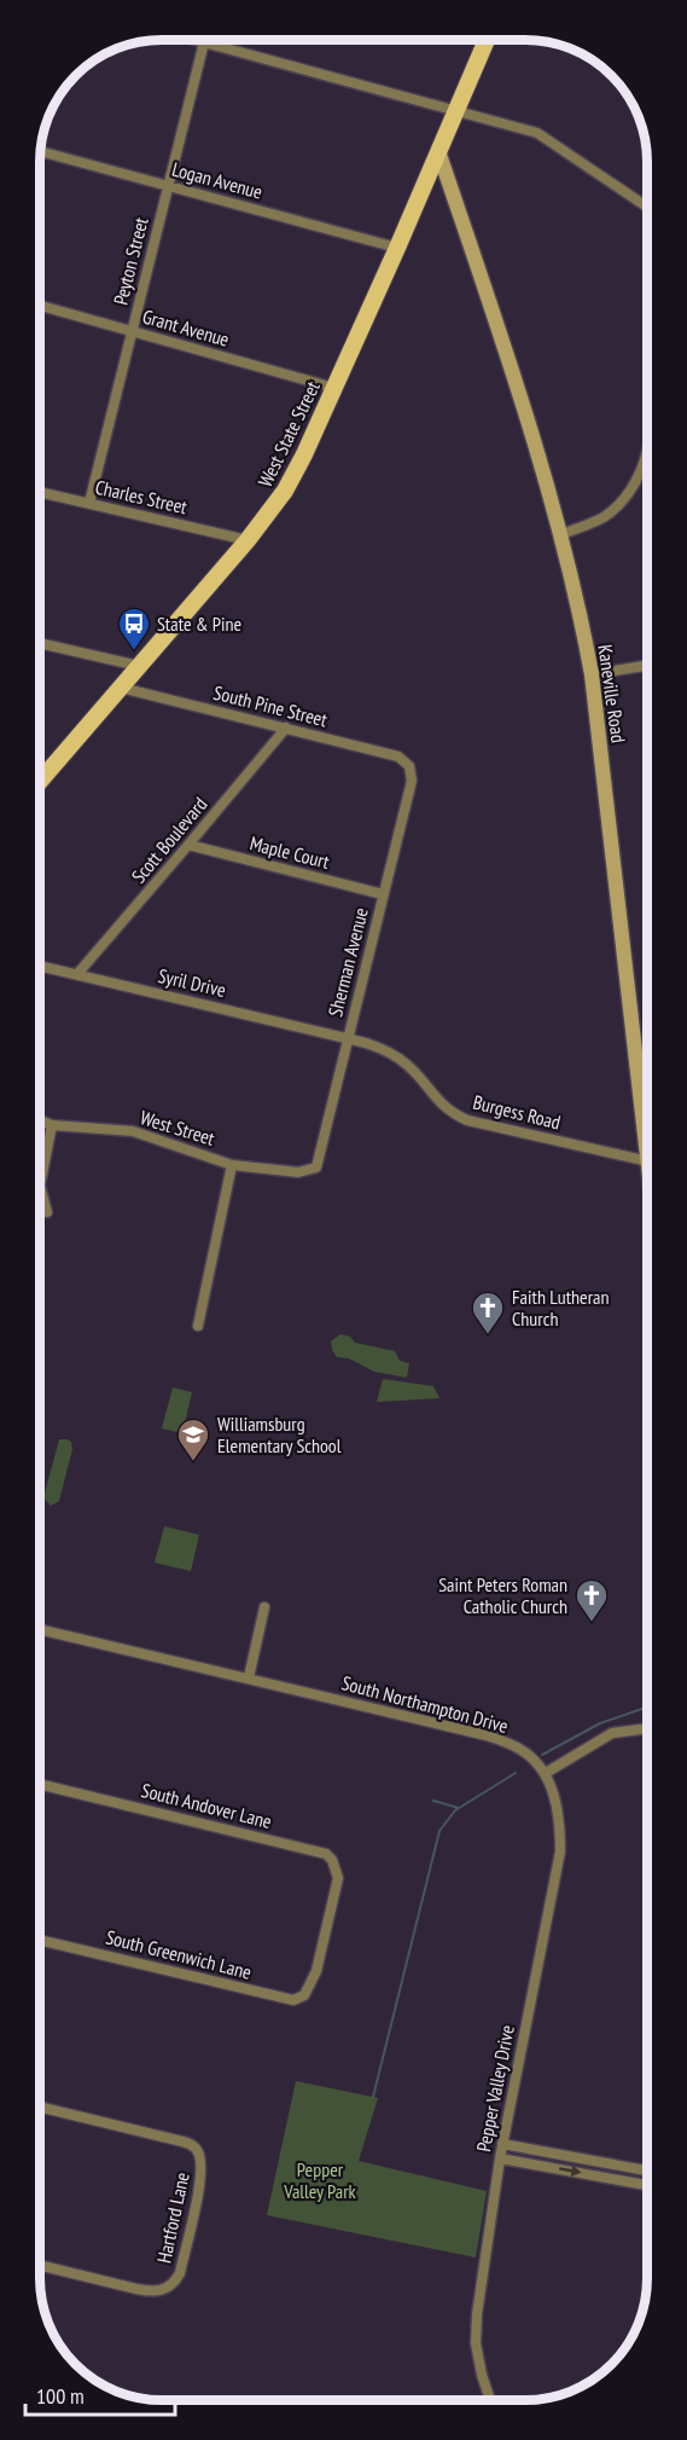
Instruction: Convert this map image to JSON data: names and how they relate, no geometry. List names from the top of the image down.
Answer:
{
  "streets": {
    "main road": ["West State Street", "Kaneville Road"],
    "street": [
      "Logan Avenue",
      "Peyton Street",
      "Grant Avenue",
      "Charles Street",
      "South Pine Street",
      "Scott Boulevard",
      "Maple Court",
      "Sherman Avenue",
      "Syril Drive",
      "Burgess Road",
      "West Street",
      "South Northampton Drive",
      "South Andover Lane",
      "South Greenwich Lane",
      "Pepper Valley Drive",
      "Hartford Lane"
    ]
  },
  "crossings": [
    ["Logan Avenue", "Peyton Street"],
    ["Logan Avenue", "West State Street"],
    ["Peyton Street", "Grant Avenue"],
    ["Peyton Street", "Charles Street"],
    ["Grant Avenue", "West State Street"],
    ["West State Street", "Charles Street"],
    ["West State Street", "Kaneville Road"],
    ["West State Street", "South Pine Street"],
    ["South Pine Street", "Scott Boulevard"],
    ["South Pine Street", "Sherman Avenue"],
    ["Scott Boulevard", "Maple Court"],
    ["Scott Boulevard", "Syril Drive"],
    ["Maple Court", "Sherman Avenue"],
    ["Sherman Avenue", "Syril Drive"],
    ["Sherman Avenue", "Burgess Road"],
    ["Sherman Avenue", "West Street"],
    ["Syril Drive", "Burgess Road"],
    ["South Northampton Drive", "Pepper Valley Drive"],
    ["South Andover Lane", "South Greenwich Lane"]
  ],
  "parks": ["Pepper Valley Park"],
  "places": {
    "bus stop": ["State & Pine"],
    "church": ["Faith Lutheran Church", "Saint Peters Roman Catholic Church"],
    "school or university": ["Williamsburg Elementary School"]
  },
  "scale_bar": "100 m"
}
